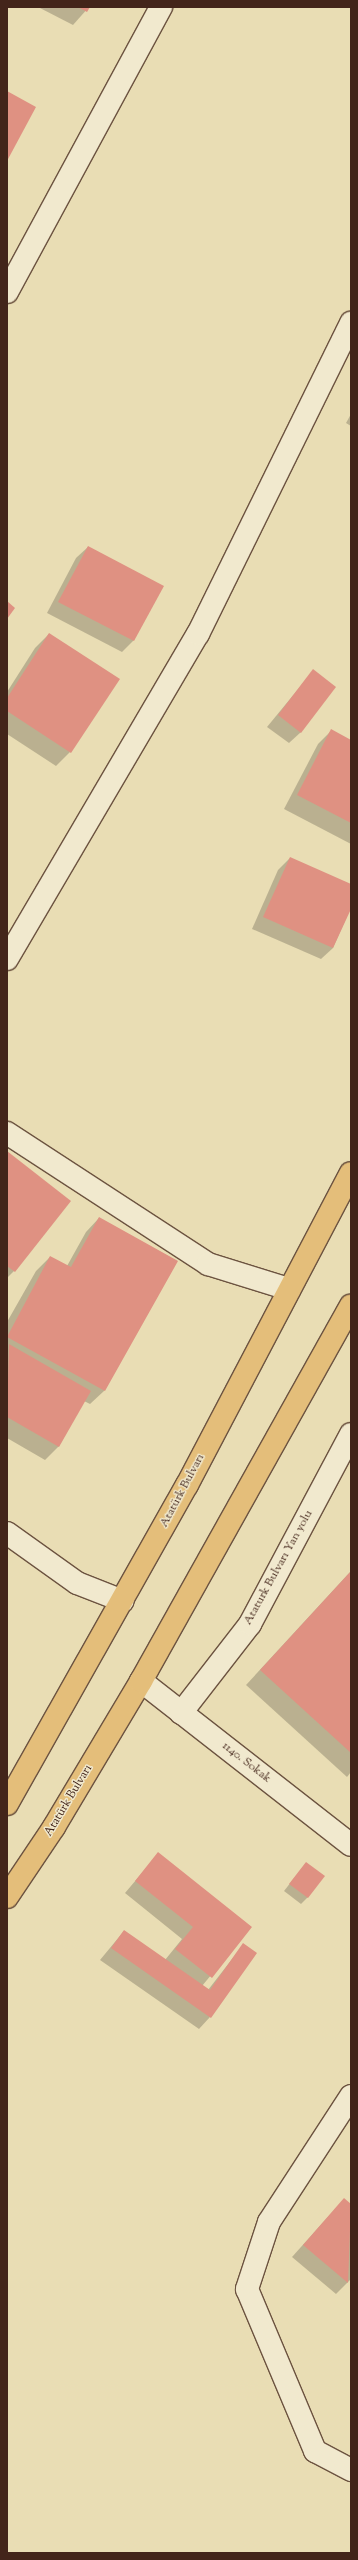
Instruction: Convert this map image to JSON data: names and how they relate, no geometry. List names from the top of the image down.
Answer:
{
  "streets": {
    "highway": ["Atatürk Bulvarı"],
    "street": ["Ataturk Bulvarı Yan yolu", "1140. Sokak"]
  },
  "crossings": [
    ["Atatürk Bulvarı", "1140. Sokak"],
    ["Ataturk Bulvarı Yan yolu", "1140. Sokak"]
  ]
}
